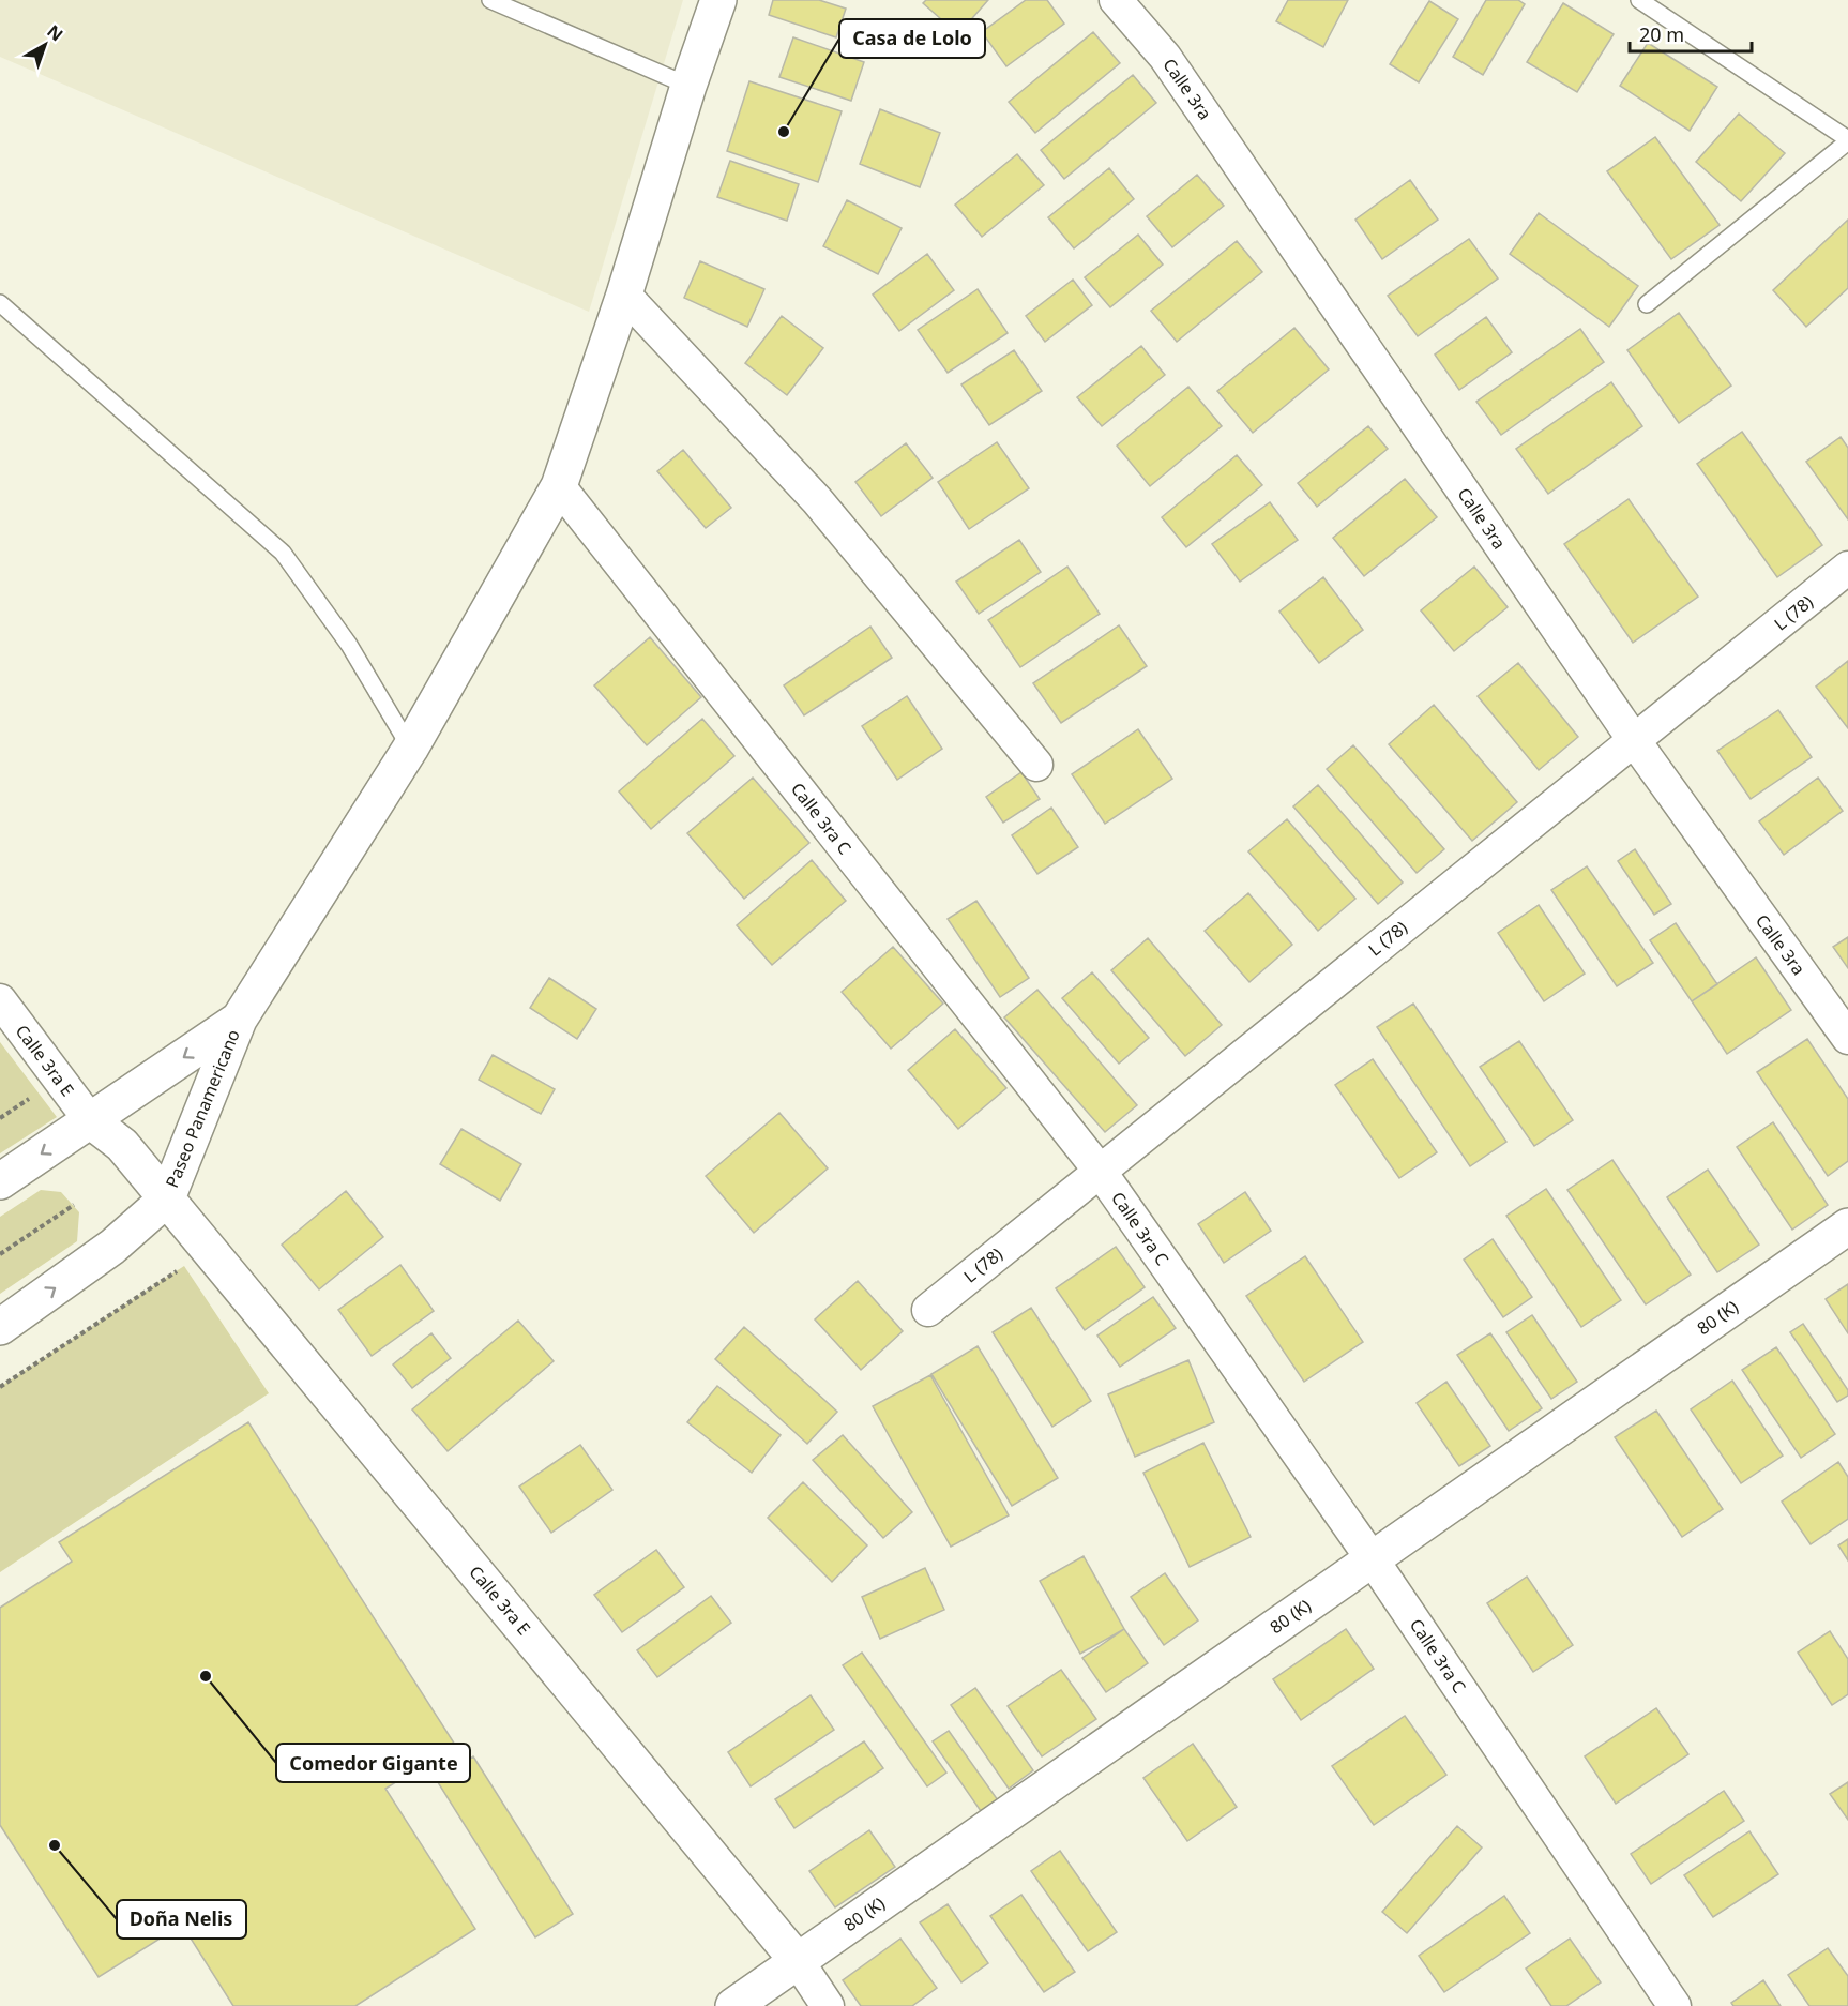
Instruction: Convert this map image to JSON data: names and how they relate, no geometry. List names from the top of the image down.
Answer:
{
  "streets": {
    "street": [
      "Calle 3ra",
      "L (78)",
      "Calle 3ra C",
      "Calle 3ra E",
      "Paseo Panamericano",
      "80 (K)"
    ]
  },
  "crossings": [
    ["Calle 3ra", "L (78)"],
    ["L (78)", "Calle 3ra C"],
    ["Calle 3ra C", "80 (K)"],
    ["Calle 3ra E", "Paseo Panamericano"],
    ["Calle 3ra E", "80 (K)"]
  ],
  "places": ["Casa de Lolo", "Comedor Gigante", "Doña Nelis"],
  "scale_bar": "20 m",
  "north": "top right"
}
